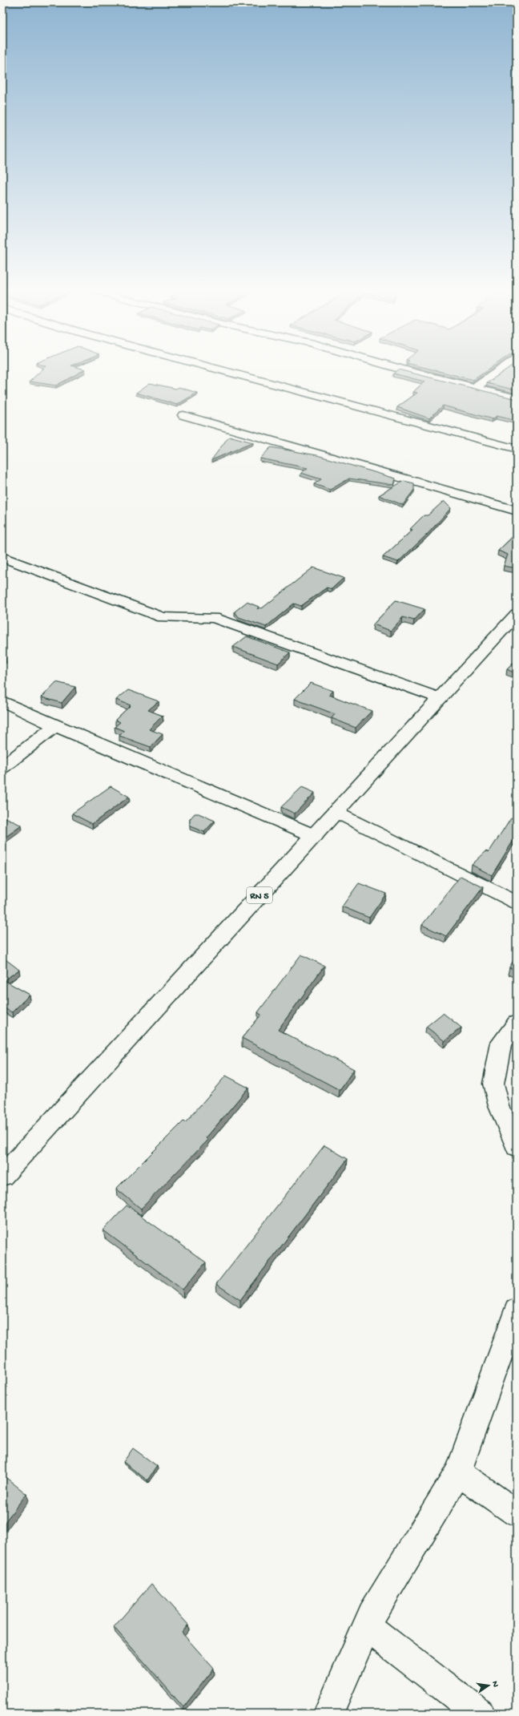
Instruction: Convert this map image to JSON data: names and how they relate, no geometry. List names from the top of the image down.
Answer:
{
  "streets": {
    "street": ["RN 5"]
  },
  "north": "right"
}
